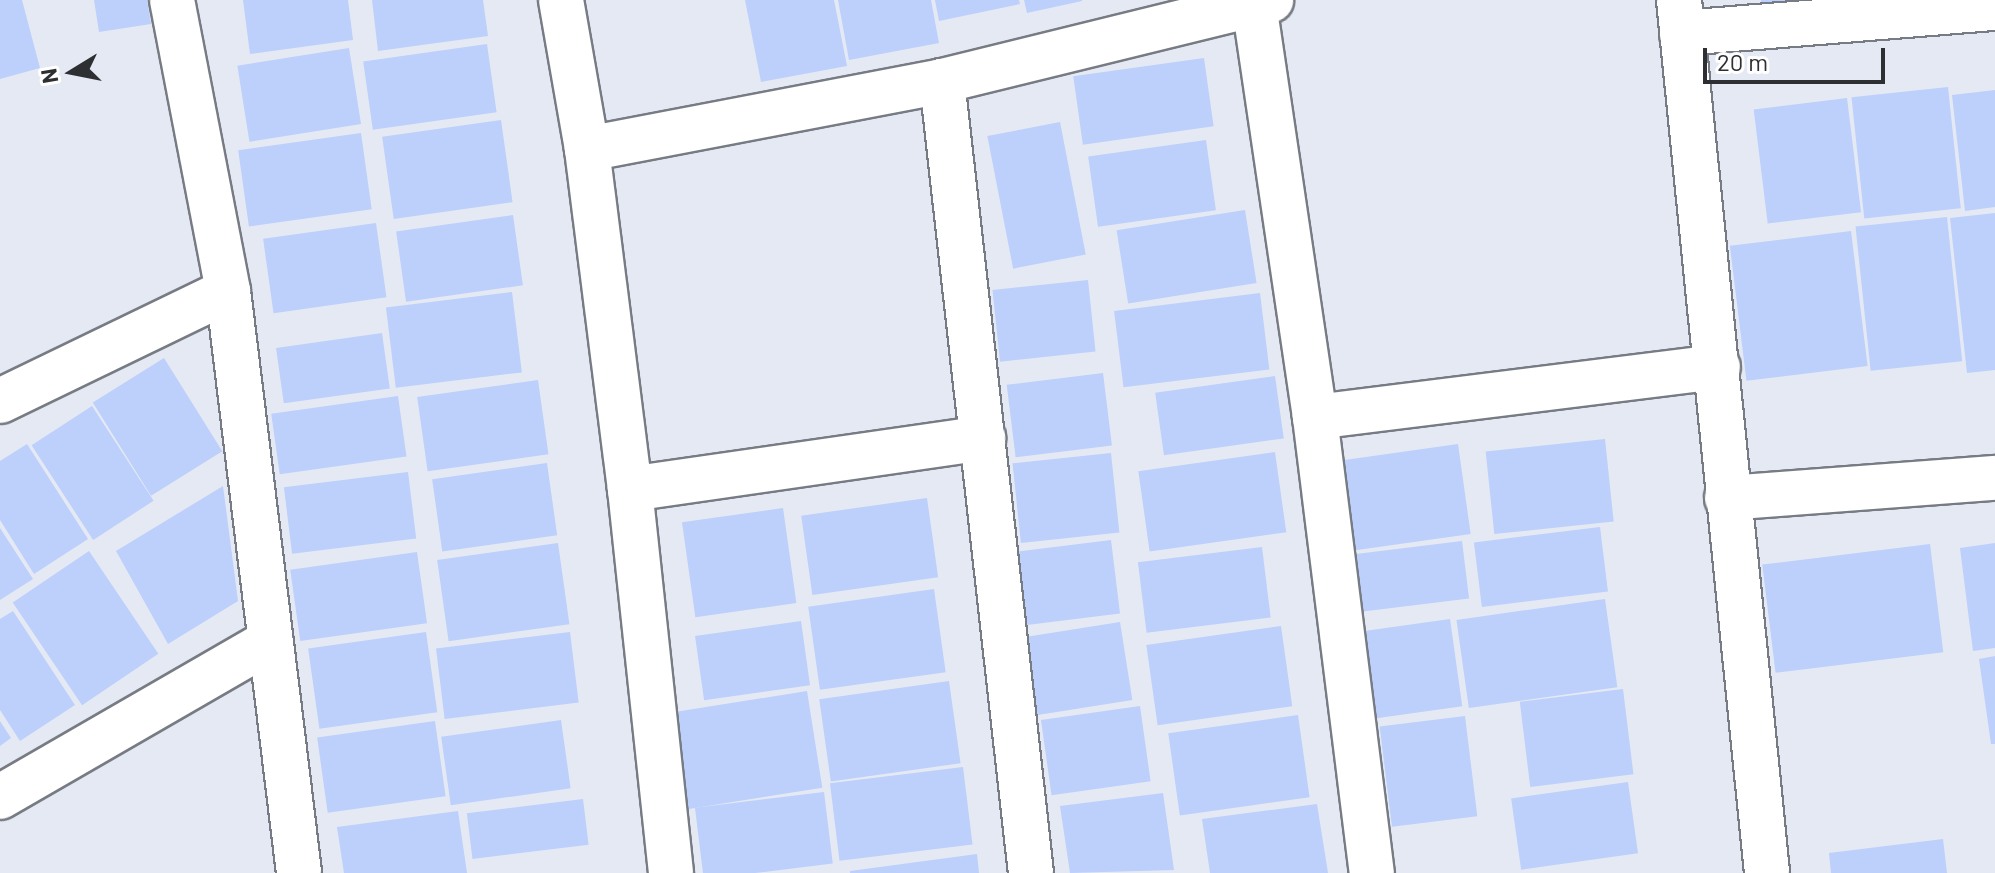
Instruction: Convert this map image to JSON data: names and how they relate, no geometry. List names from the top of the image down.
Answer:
{
  "scale_bar": "20 m",
  "north": "left"
}
